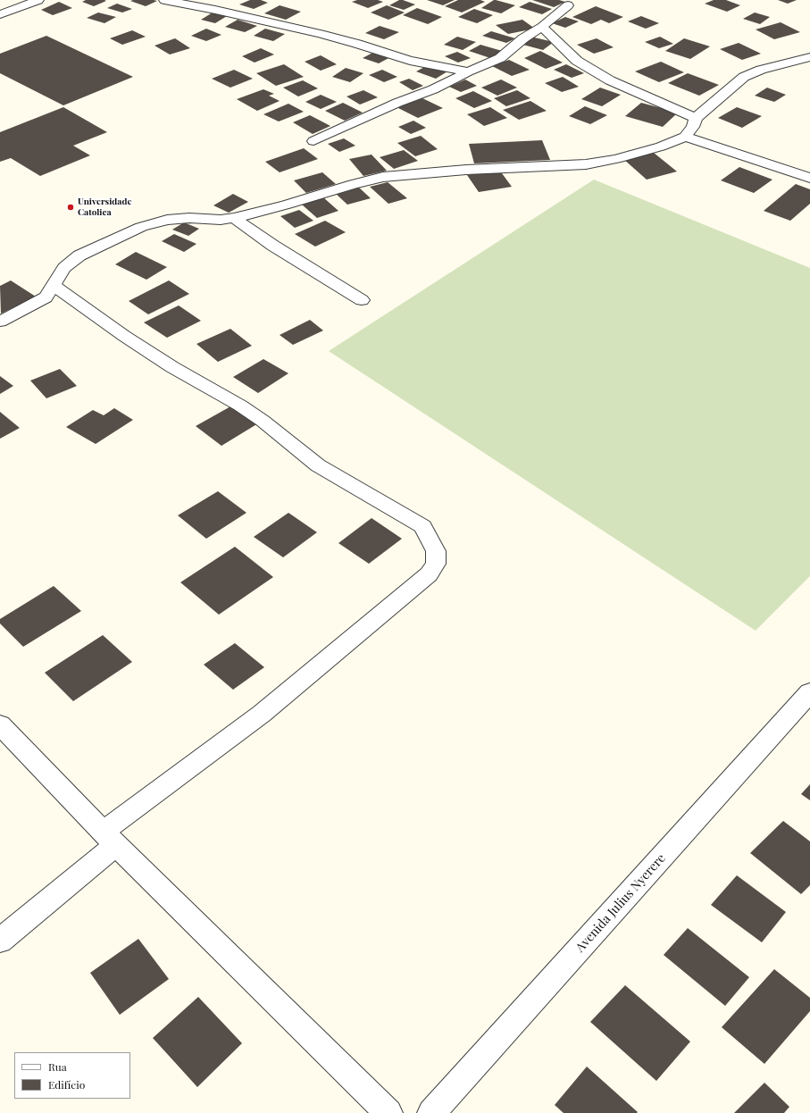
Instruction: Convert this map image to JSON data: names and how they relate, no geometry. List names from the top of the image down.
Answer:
{
  "streets": {
    "street": ["Avenida Julius Nyerere"]
  },
  "places": ["Universidade Catolica"],
  "legend": ["Rua", "Edifício"]
}
